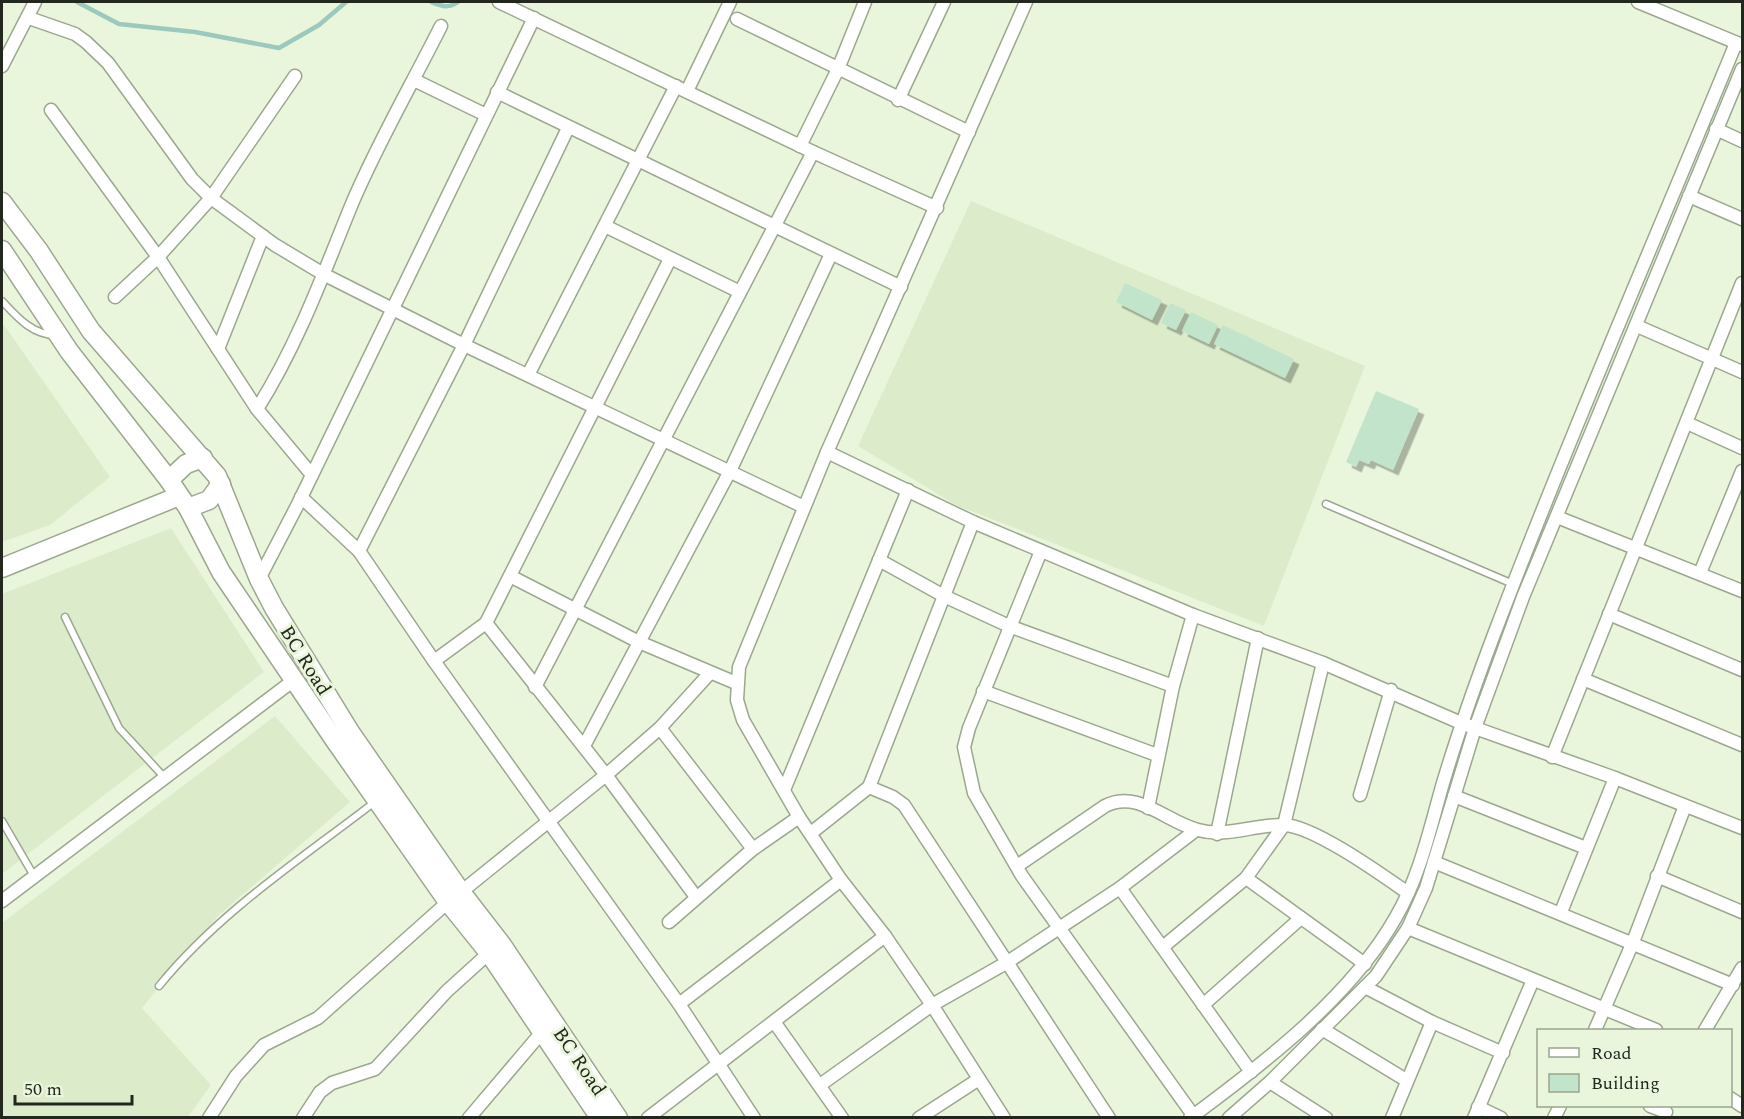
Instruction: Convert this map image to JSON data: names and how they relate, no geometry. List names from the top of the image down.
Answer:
{
  "streets": {
    "street": ["BC Road"]
  },
  "legend": ["Road", "Building"],
  "scale_bar": "50 m"
}
